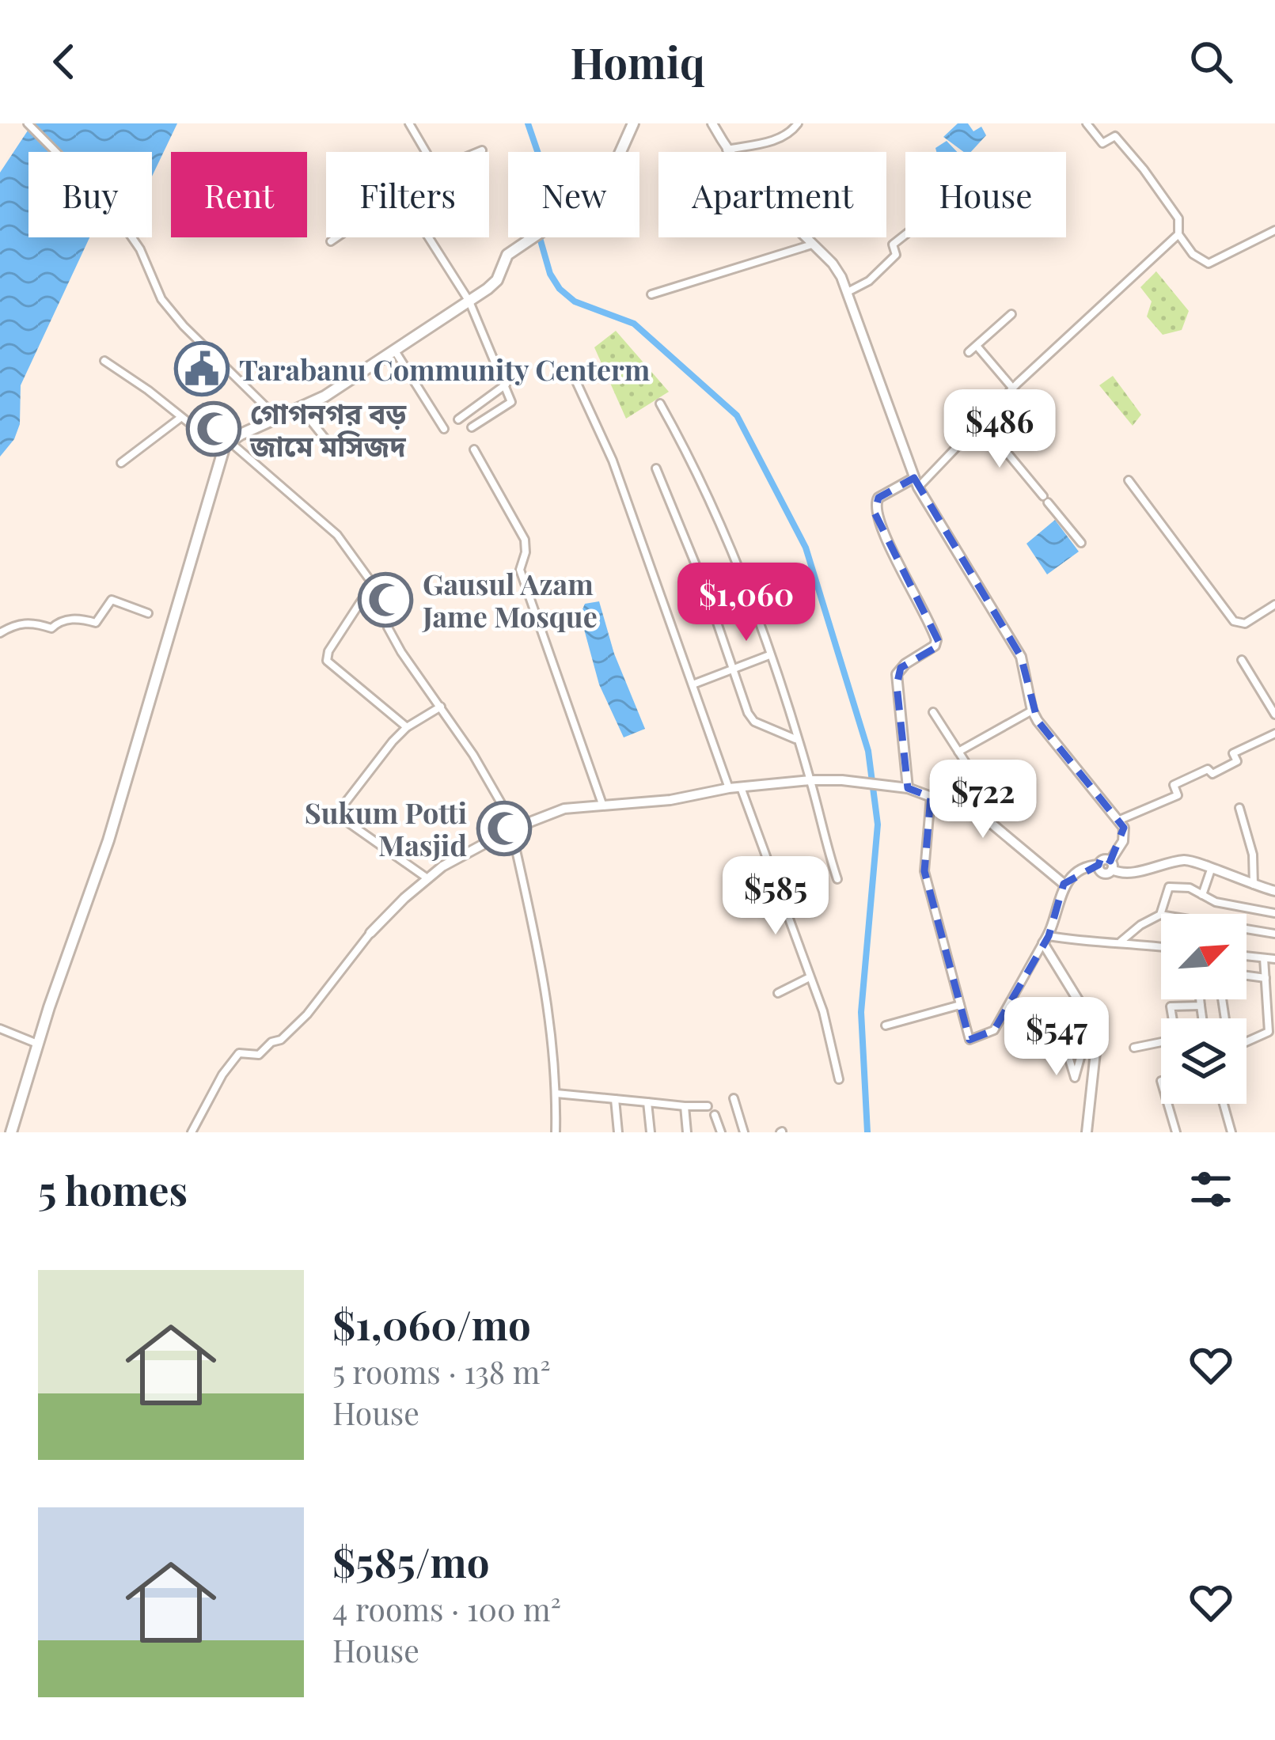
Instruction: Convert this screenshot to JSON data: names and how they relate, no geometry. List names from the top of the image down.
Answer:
{
  "places": {
    "public building": ["Tarabanu Community Centerm"],
    "mosque": ["গোগনগর বড় জামে মসিজদ", "Gausul Azam Jame Mosque", "Sukum Potti Masjid"]
  },
  "north": "top right",
  "page": {
    "header": "Homiq",
    "chip": [
      "Buy",
      "Rent",
      "Filters",
      "New",
      "Apartment",
      "House"
    ],
    "price": [
      "$486",
      "$1,060",
      "$722",
      "$585",
      "$547"
    ],
    "heading": "5 homes",
    "list": [
      {
        "name": "$1,060/mo",
        "note": "5 rooms · 138 m² · House"
      },
      {
        "name": "$585/mo",
        "note": "4 rooms · 100 m² · House"
      }
    ]
  }
}
